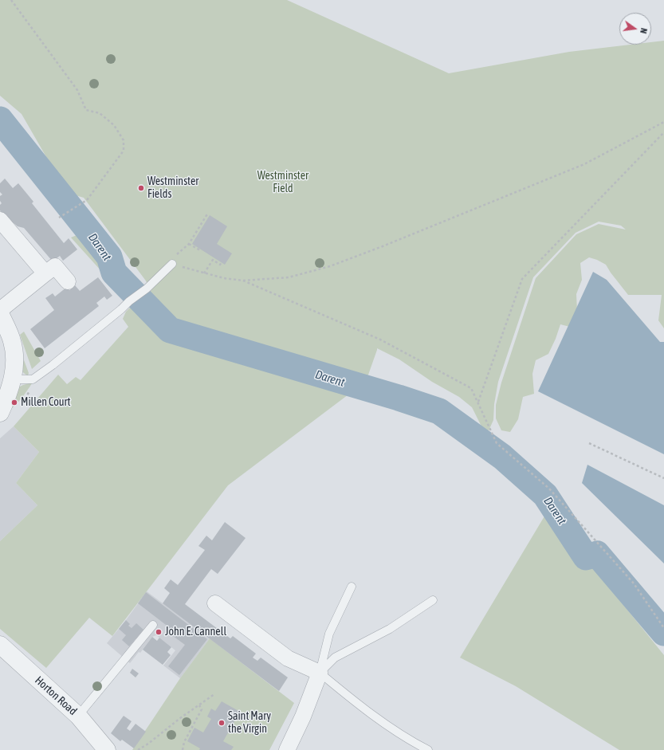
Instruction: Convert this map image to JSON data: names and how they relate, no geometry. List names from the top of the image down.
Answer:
{
  "streets": {
    "street": ["Horton Road"]
  },
  "water": ["Darent"],
  "parks": ["Westminster Field"],
  "places": [
    "Westminster Fields",
    "Millen Court",
    "John E. Cannell",
    "Saint Mary the Virgin"
  ],
  "north": "right"
}
